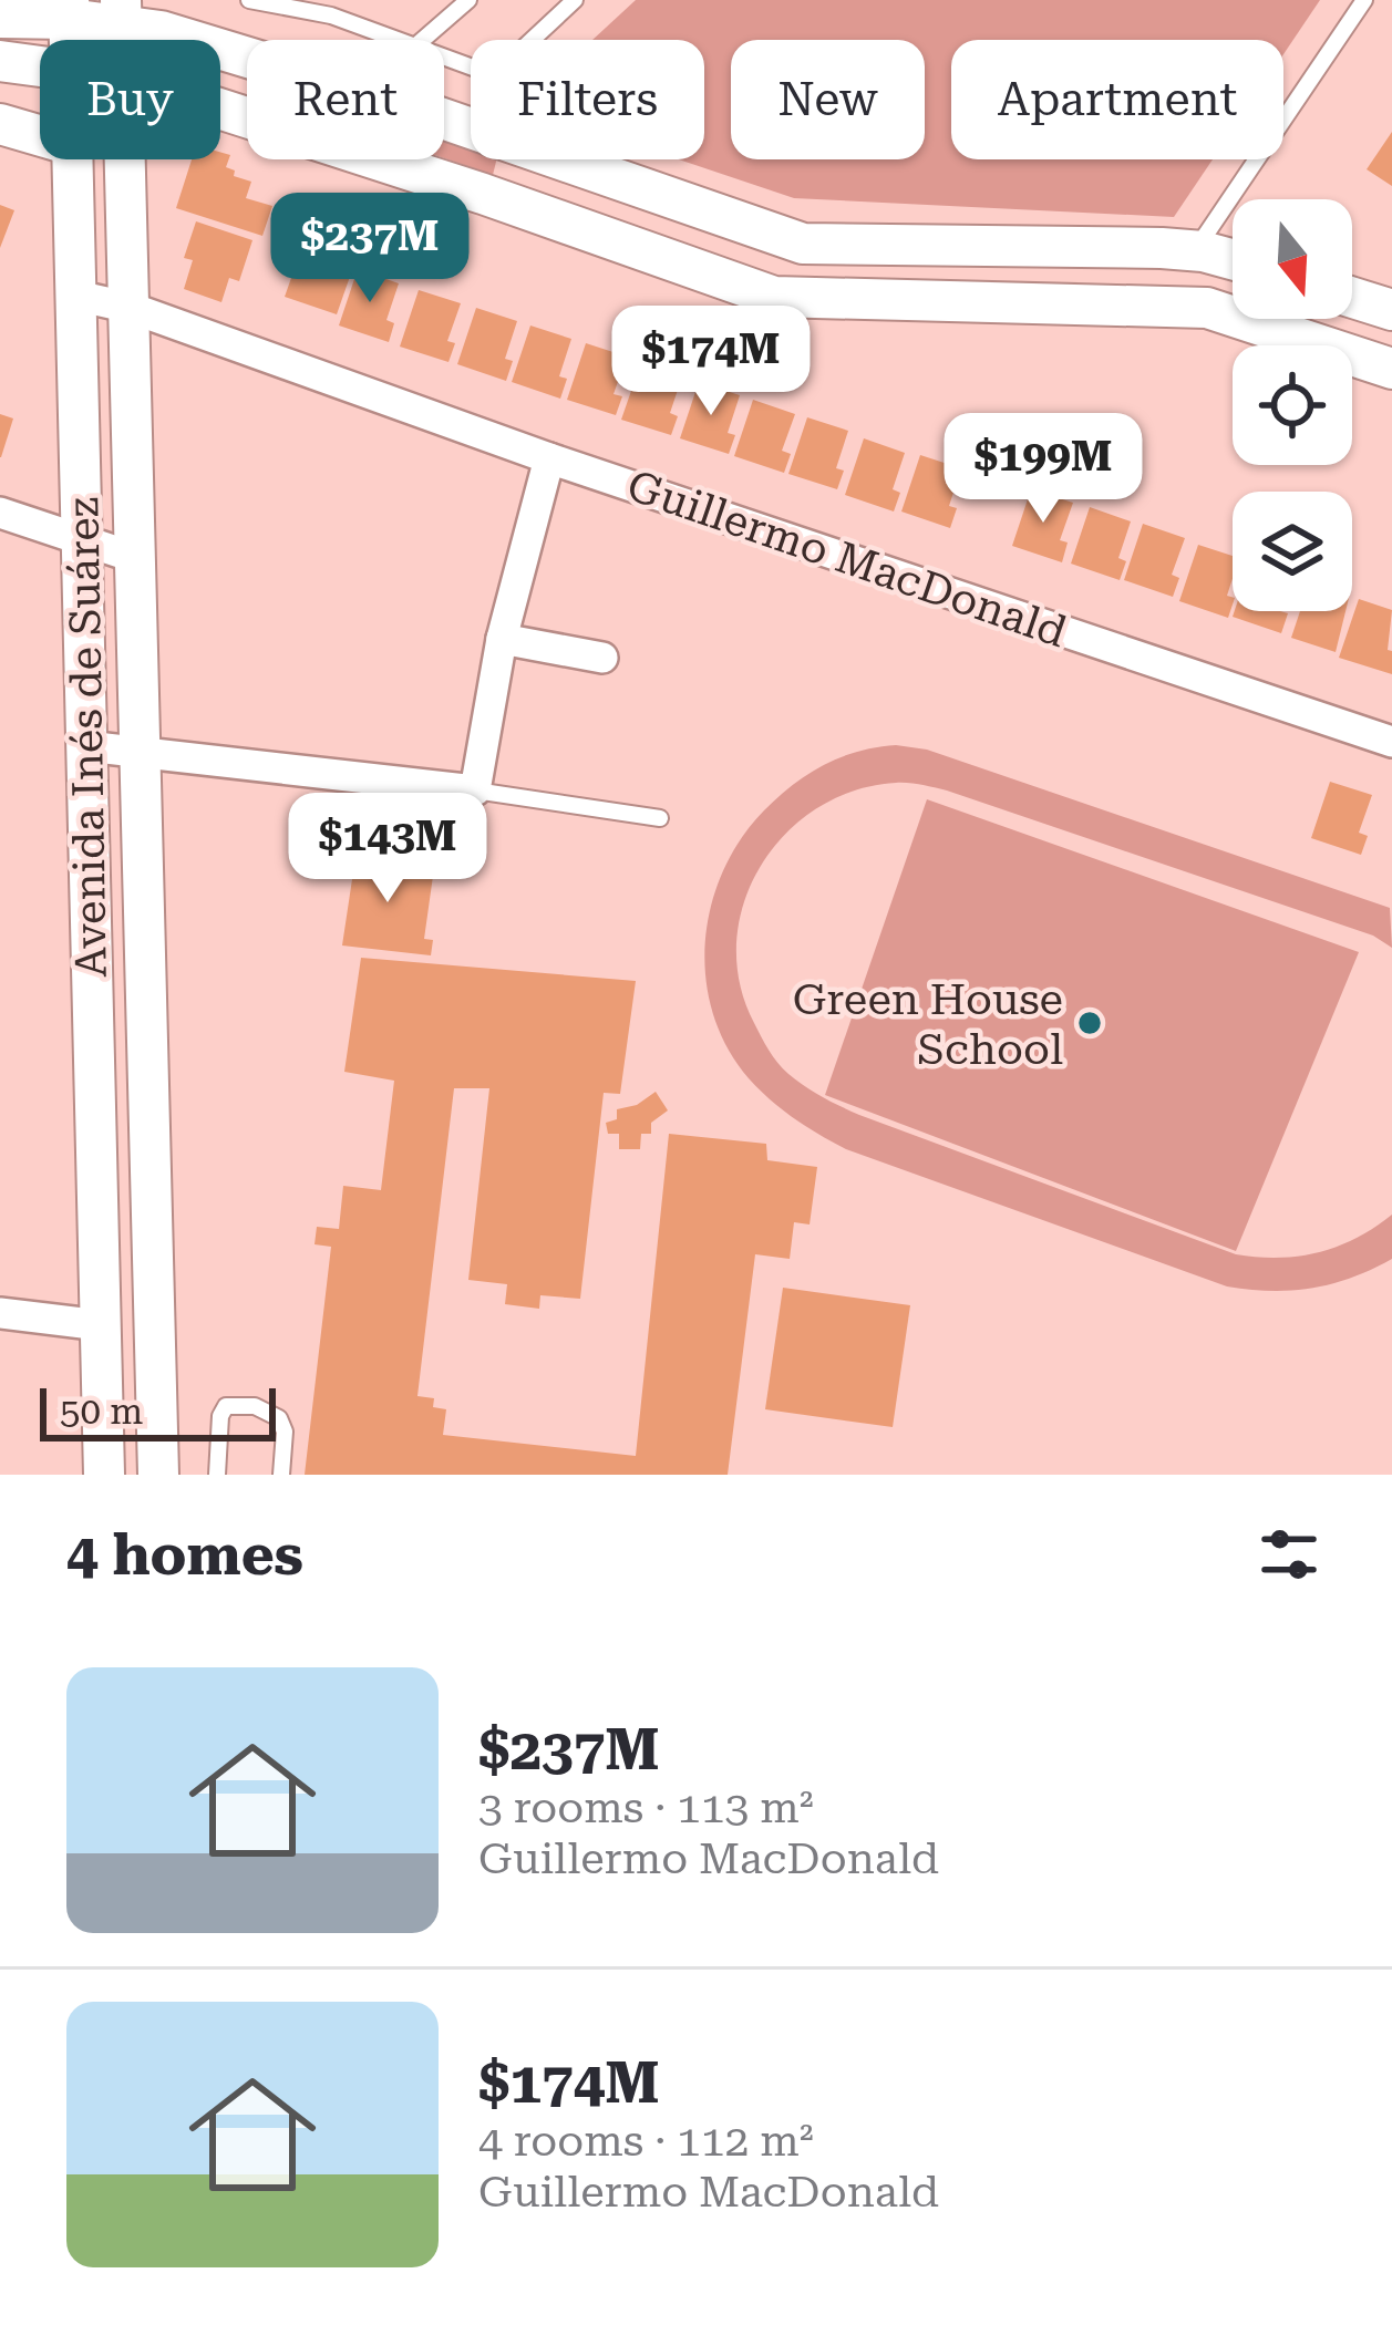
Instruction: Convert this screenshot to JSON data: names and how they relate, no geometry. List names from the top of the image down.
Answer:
{
  "streets": {
    "main road": ["Avenida Inés de Suárez"],
    "street": ["Guillermo MacDonald"]
  },
  "crossings": [
    ["Guillermo MacDonald", "Avenida Inés de Suárez"]
  ],
  "places": ["Green House School"],
  "scale_bar": "50 m",
  "north": "bottom",
  "page": {
    "chip": [
      "Buy",
      "Rent",
      "Filters",
      "New",
      "Apartment"
    ],
    "price": [
      "$237M",
      "$174M",
      "$199M",
      "$143M"
    ],
    "scale": "50 m",
    "heading": "4 homes",
    "list": [
      {
        "name": "$237M",
        "note": "3 rooms · 113 m² · Guillermo MacDonald"
      },
      {
        "name": "$174M",
        "note": "4 rooms · 112 m² · Guillermo MacDonald"
      }
    ]
  }
}
